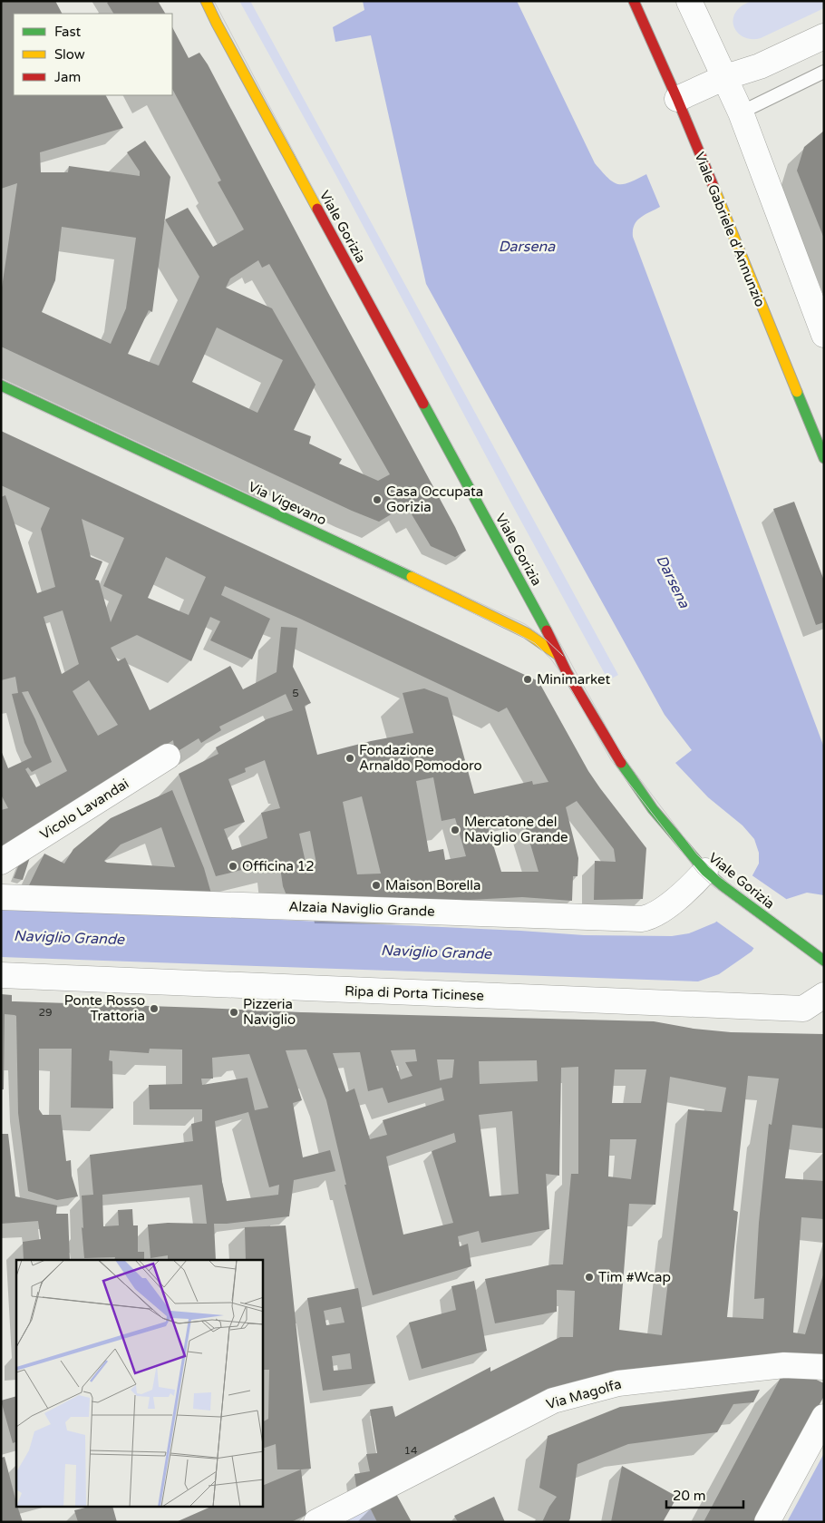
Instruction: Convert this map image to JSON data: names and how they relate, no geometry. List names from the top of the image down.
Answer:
{
  "streets": {
    "street": [
      "Viale Gorizia",
      "Viale Gabriele d'Annunzio",
      "Via Vigevano",
      "Vicolo Lavandai",
      "Alzaia Naviglio Grande",
      "Ripa di Porta Ticinese",
      "Via Magolfa"
    ]
  },
  "crossings": [
    ["Viale Gorizia", "Via Vigevano"],
    ["Viale Gorizia", "Alzaia Naviglio Grande"]
  ],
  "water": ["Darsena", "Naviglio Grande"],
  "places": [
    "Casa Occupata Gorizia",
    "Minimarket",
    "Fondazione Arnaldo Pomodoro",
    "Mercatone del Naviglio Grande",
    "Officina 12",
    "Maison Borella",
    "Ponte Rosso Trattoria",
    "Pizzeria Naviglio",
    "Tim #Wcap"
  ],
  "house_numbers": ["5", "29", "14"],
  "legend": ["Fast", "Slow", "Jam"],
  "scale_bar": "20 m"
}
